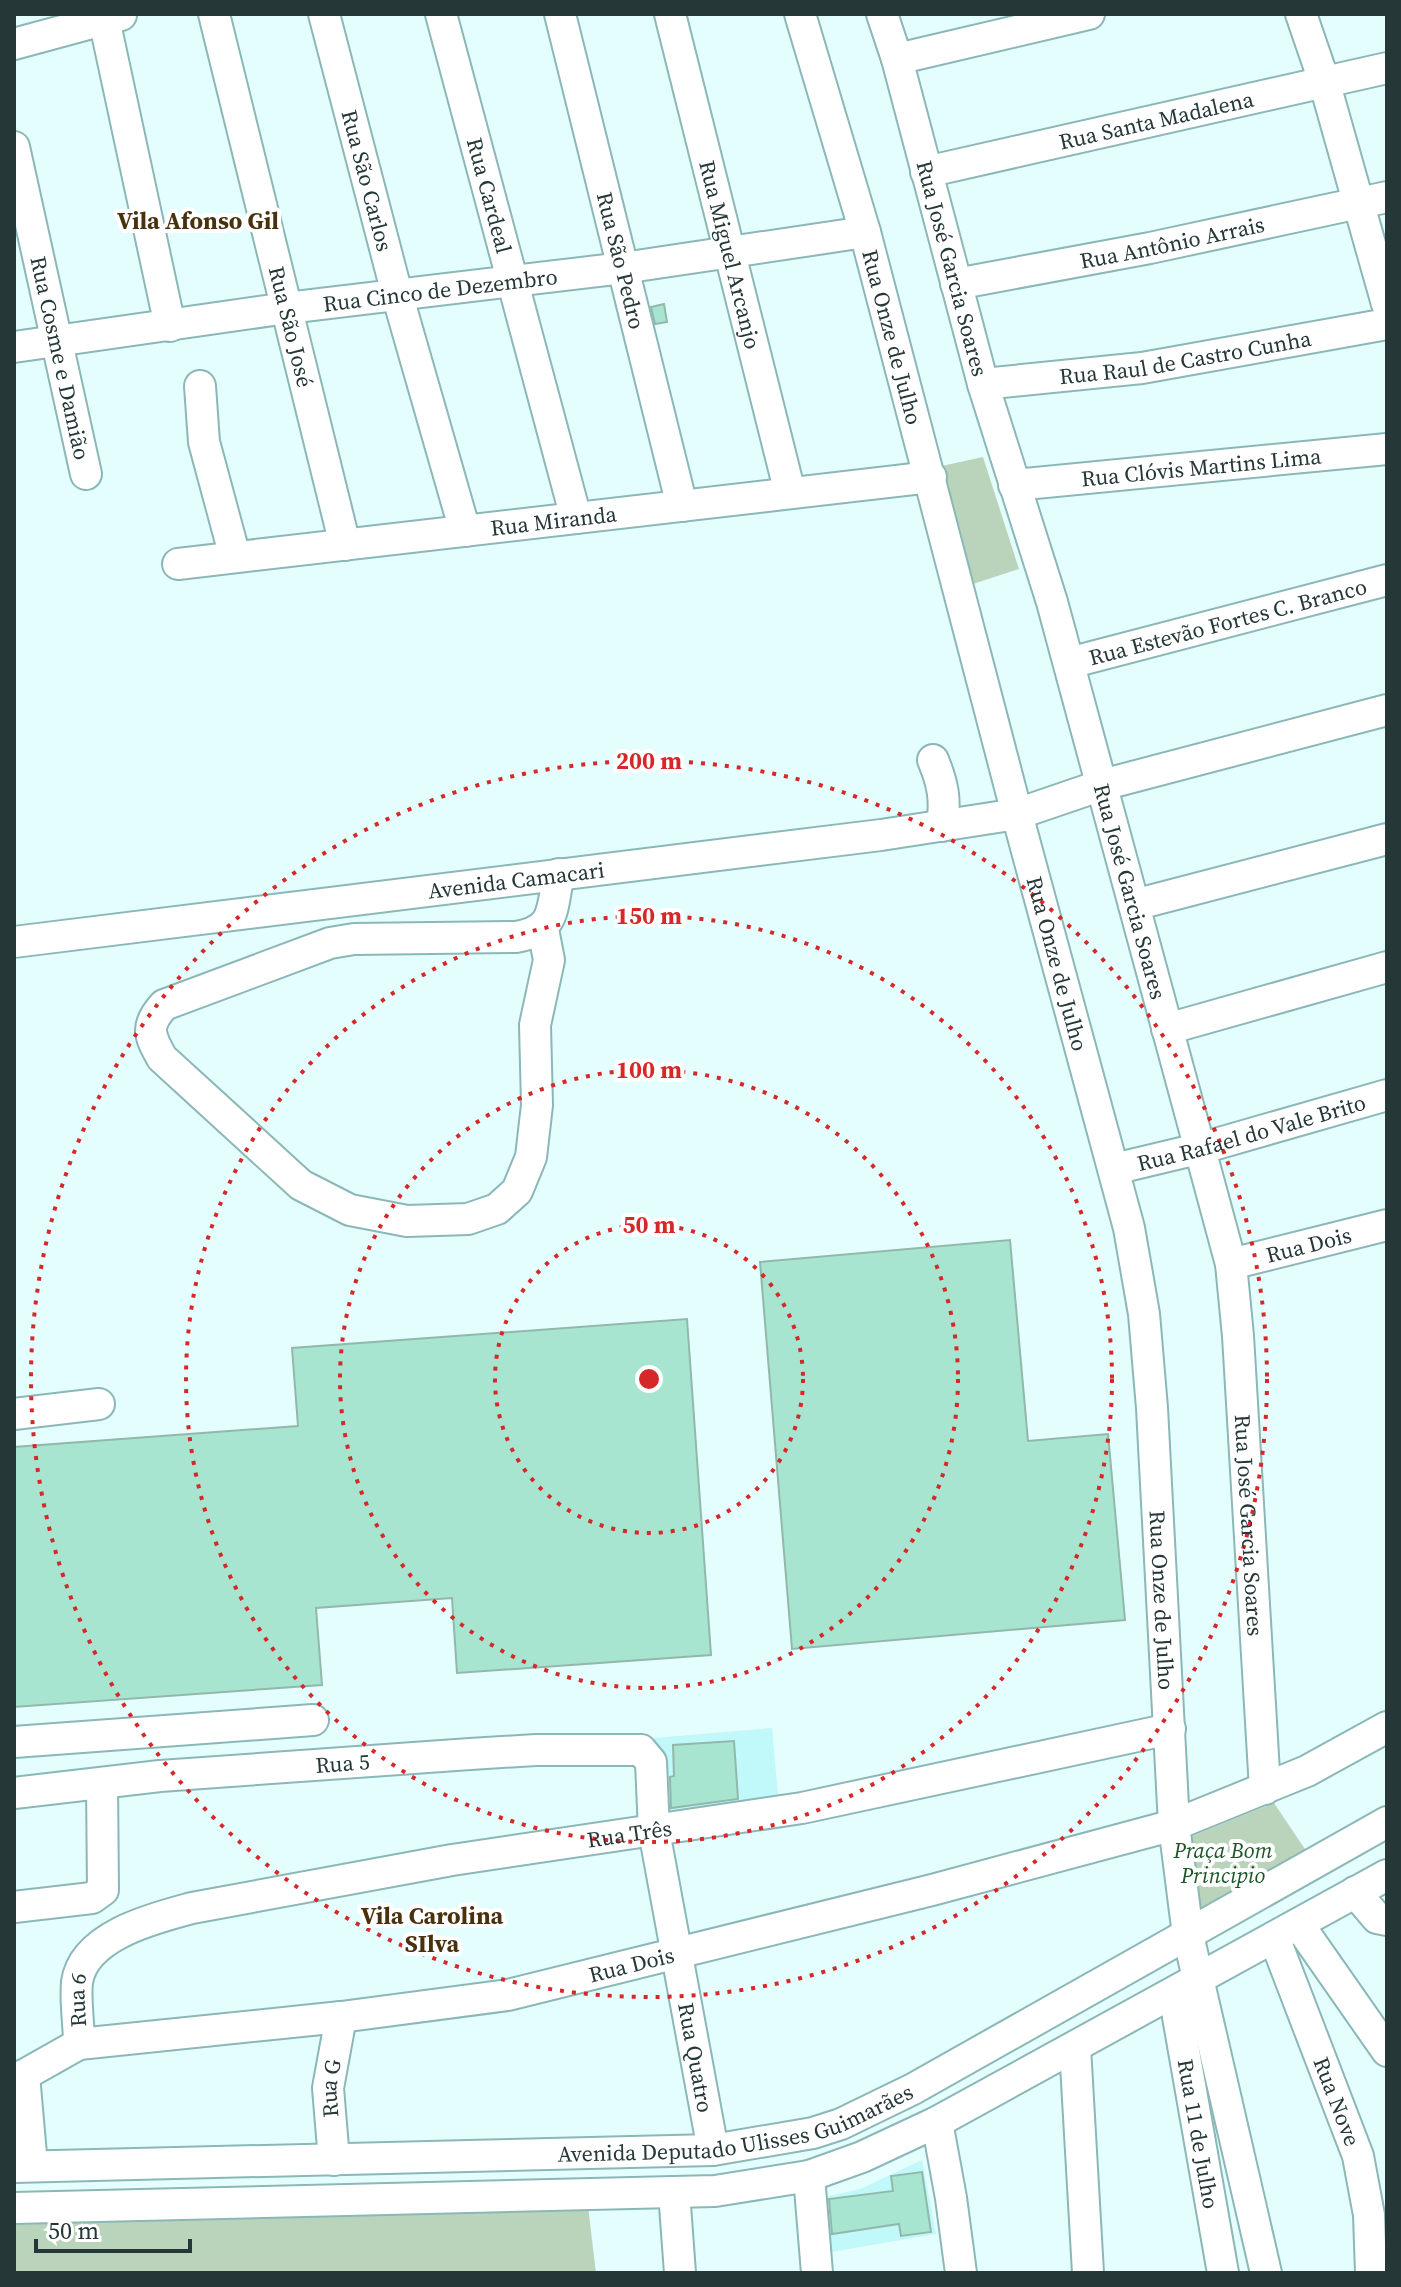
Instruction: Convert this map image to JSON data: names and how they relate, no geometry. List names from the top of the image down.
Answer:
{
  "streets": {
    "street": [
      "Rua Santa Madalena",
      "Rua São Carlos",
      "Rua Cardeal",
      "Rua Antônio Arrais",
      "Rua Miguel Arcanjo",
      "Rua São Pedro",
      "Rua José Garcia Soares",
      "Rua Cinco de Dezembro",
      "Rua São José",
      "Rua Onze de Julho",
      "Rua Cosme e Damião",
      "Rua Raul de Castro Cunha",
      "Rua Clóvis Martins Lima",
      "Rua Miranda",
      "Rua Estevão Fortes C. Branco",
      "Avenida Camacari",
      "Rua Rafael do Vale Brito",
      "Rua Dois",
      "Rua 5",
      "Rua Três",
      "Rua 6",
      "Rua Quatro",
      "Rua G",
      "Rua Nove",
      "Avenida Deputado Ulisses Guimarães",
      "Rua 11 de Julho"
    ]
  },
  "crossings": [
    ["Rua Santa Madalena", "Rua José Garcia Soares"],
    ["Rua São Carlos", "Rua Cinco de Dezembro"],
    ["Rua São Carlos", "Rua Miranda"],
    ["Rua Cardeal", "Rua Cinco de Dezembro"],
    ["Rua Cardeal", "Rua Miranda"],
    ["Rua Antônio Arrais", "Rua José Garcia Soares"],
    ["Rua Miguel Arcanjo", "Rua Cinco de Dezembro"],
    ["Rua Miguel Arcanjo", "Rua Miranda"],
    ["Rua São Pedro", "Rua Cinco de Dezembro"],
    ["Rua São Pedro", "Rua Miranda"],
    ["Rua José Garcia Soares", "Rua Raul de Castro Cunha"],
    ["Rua José Garcia Soares", "Rua Clóvis Martins Lima"],
    ["Rua José Garcia Soares", "Rua Estevão Fortes C. Branco"],
    ["Rua José Garcia Soares", "Avenida Camacari"],
    ["Rua José Garcia Soares", "Rua Rafael do Vale Brito"],
    ["Rua José Garcia Soares", "Rua Dois"],
    ["Rua Cinco de Dezembro", "Rua São José"],
    ["Rua Cinco de Dezembro", "Rua Onze de Julho"],
    ["Rua Cinco de Dezembro", "Rua Cosme e Damião"],
    ["Rua São José", "Rua Miranda"],
    ["Rua Onze de Julho", "Rua Miranda"],
    ["Rua Onze de Julho", "Avenida Camacari"],
    ["Rua Onze de Julho", "Rua Rafael do Vale Brito"],
    ["Rua Onze de Julho", "Rua Dois"],
    ["Rua Onze de Julho", "Rua Três"],
    ["Rua Onze de Julho", "Avenida Deputado Ulisses Guimarães"],
    ["Rua Dois", "Rua 6"],
    ["Rua Dois", "Rua Quatro"],
    ["Rua Dois", "Rua G"],
    ["Rua 5", "Rua Quatro"],
    ["Rua Três", "Rua 6"],
    ["Rua Três", "Rua Quatro"],
    ["Rua 6", "Avenida Deputado Ulisses Guimarães"],
    ["Rua Quatro", "Avenida Deputado Ulisses Guimarães"],
    ["Rua G", "Avenida Deputado Ulisses Guimarães"],
    ["Rua Nove", "Avenida Deputado Ulisses Guimarães"],
    ["Avenida Deputado Ulisses Guimarães", "Rua 11 de Julho"]
  ],
  "districts": ["Vila Afonso Gil", "Vila Carolina SIlva"],
  "parks": ["Praça Bom Principio"],
  "scale_bar": "50 m",
  "rings": [
    "200 m",
    "150 m",
    "100 m",
    "50 m"
  ]
}
